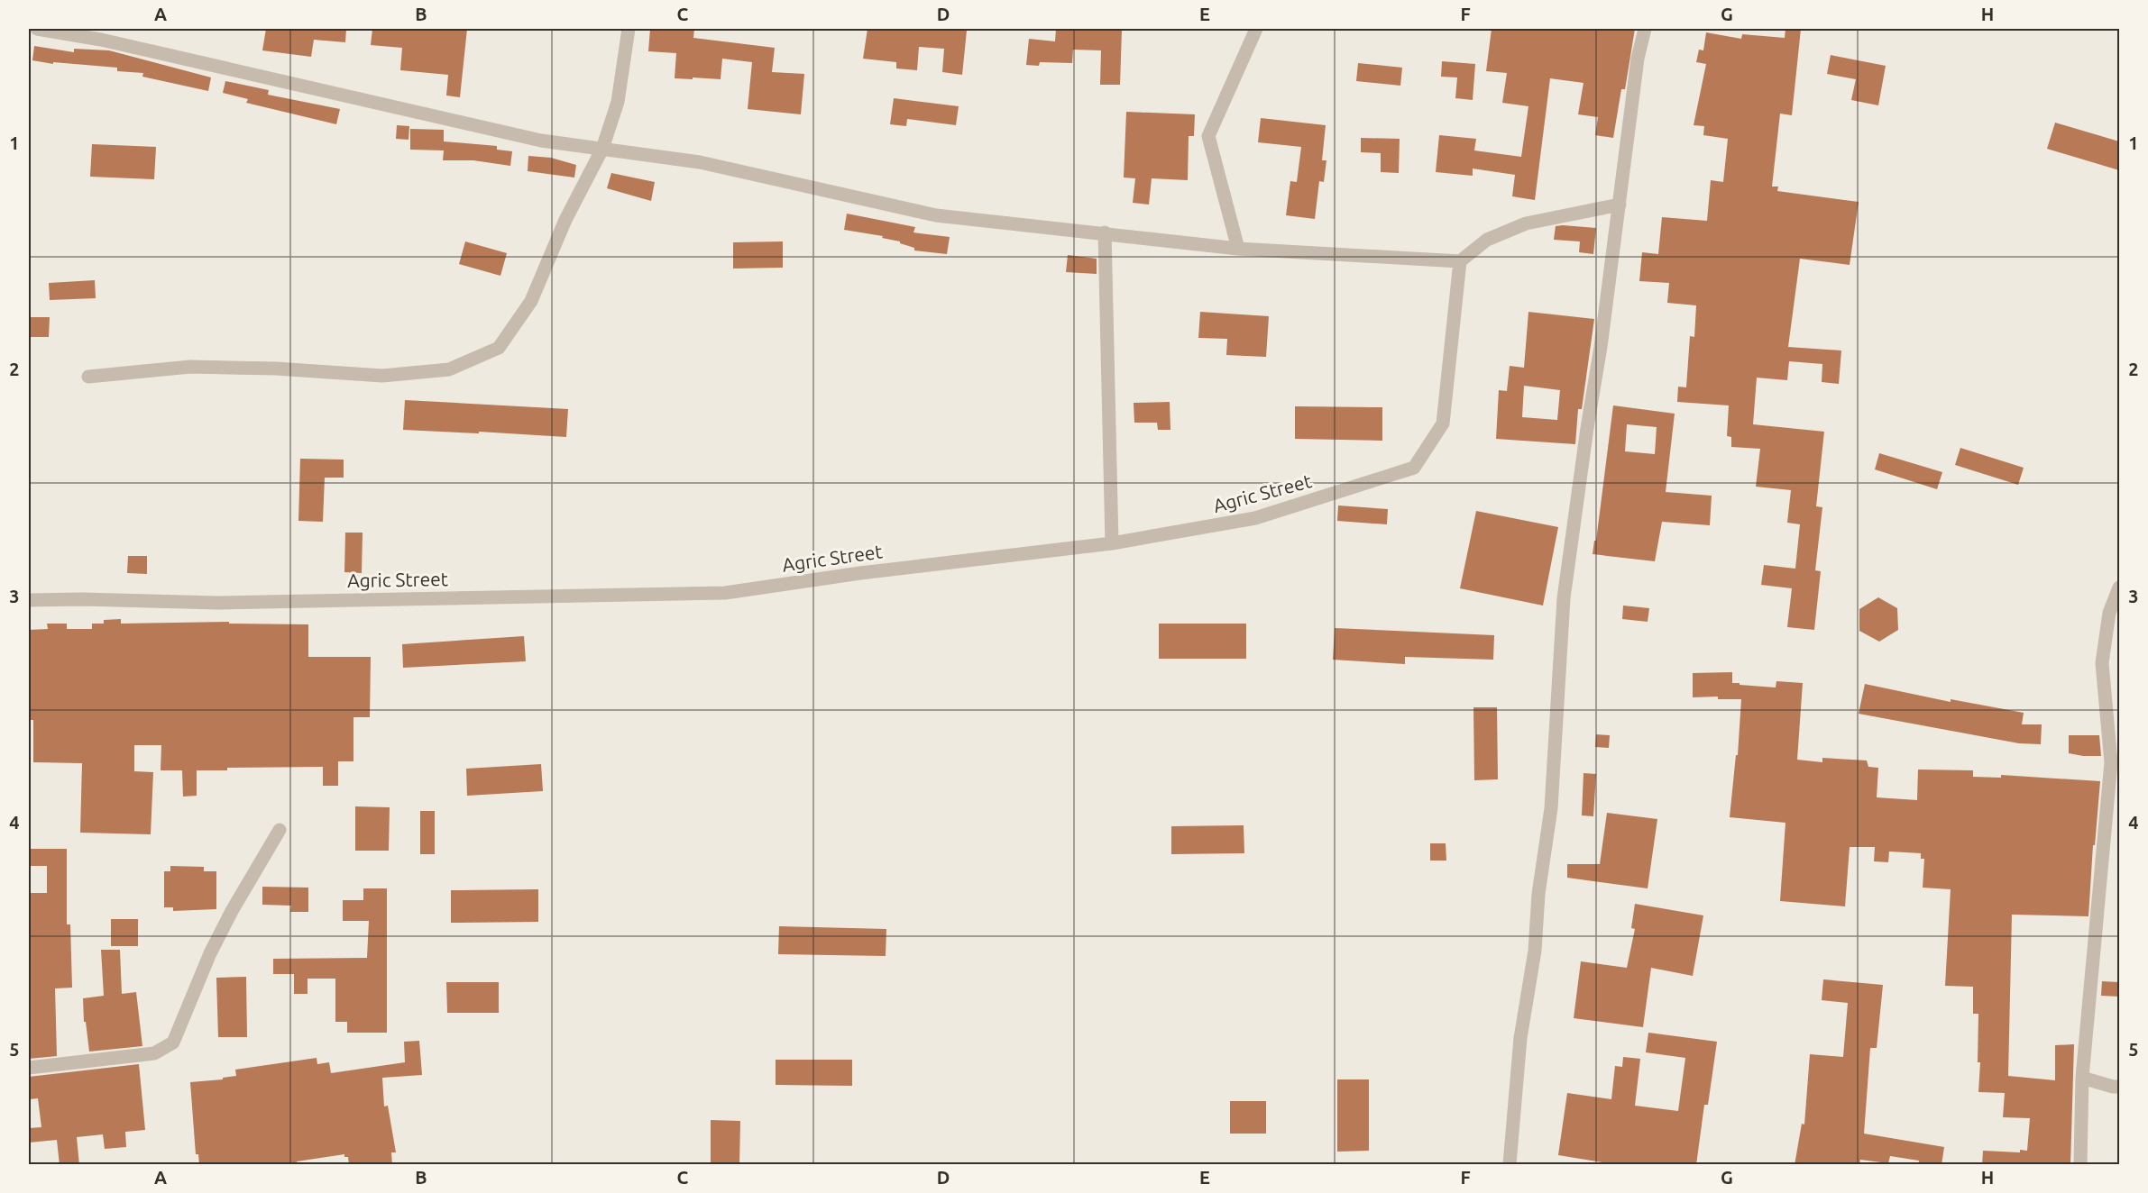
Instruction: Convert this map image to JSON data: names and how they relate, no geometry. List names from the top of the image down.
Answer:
{
  "streets": {
    "street": ["Agric Street"]
  },
  "grid": {
    "columns": [
      "A",
      "B",
      "C",
      "D",
      "E",
      "F",
      "G",
      "H"
    ],
    "rows": [
      "1",
      "2",
      "3",
      "4",
      "5"
    ]
  }
}
